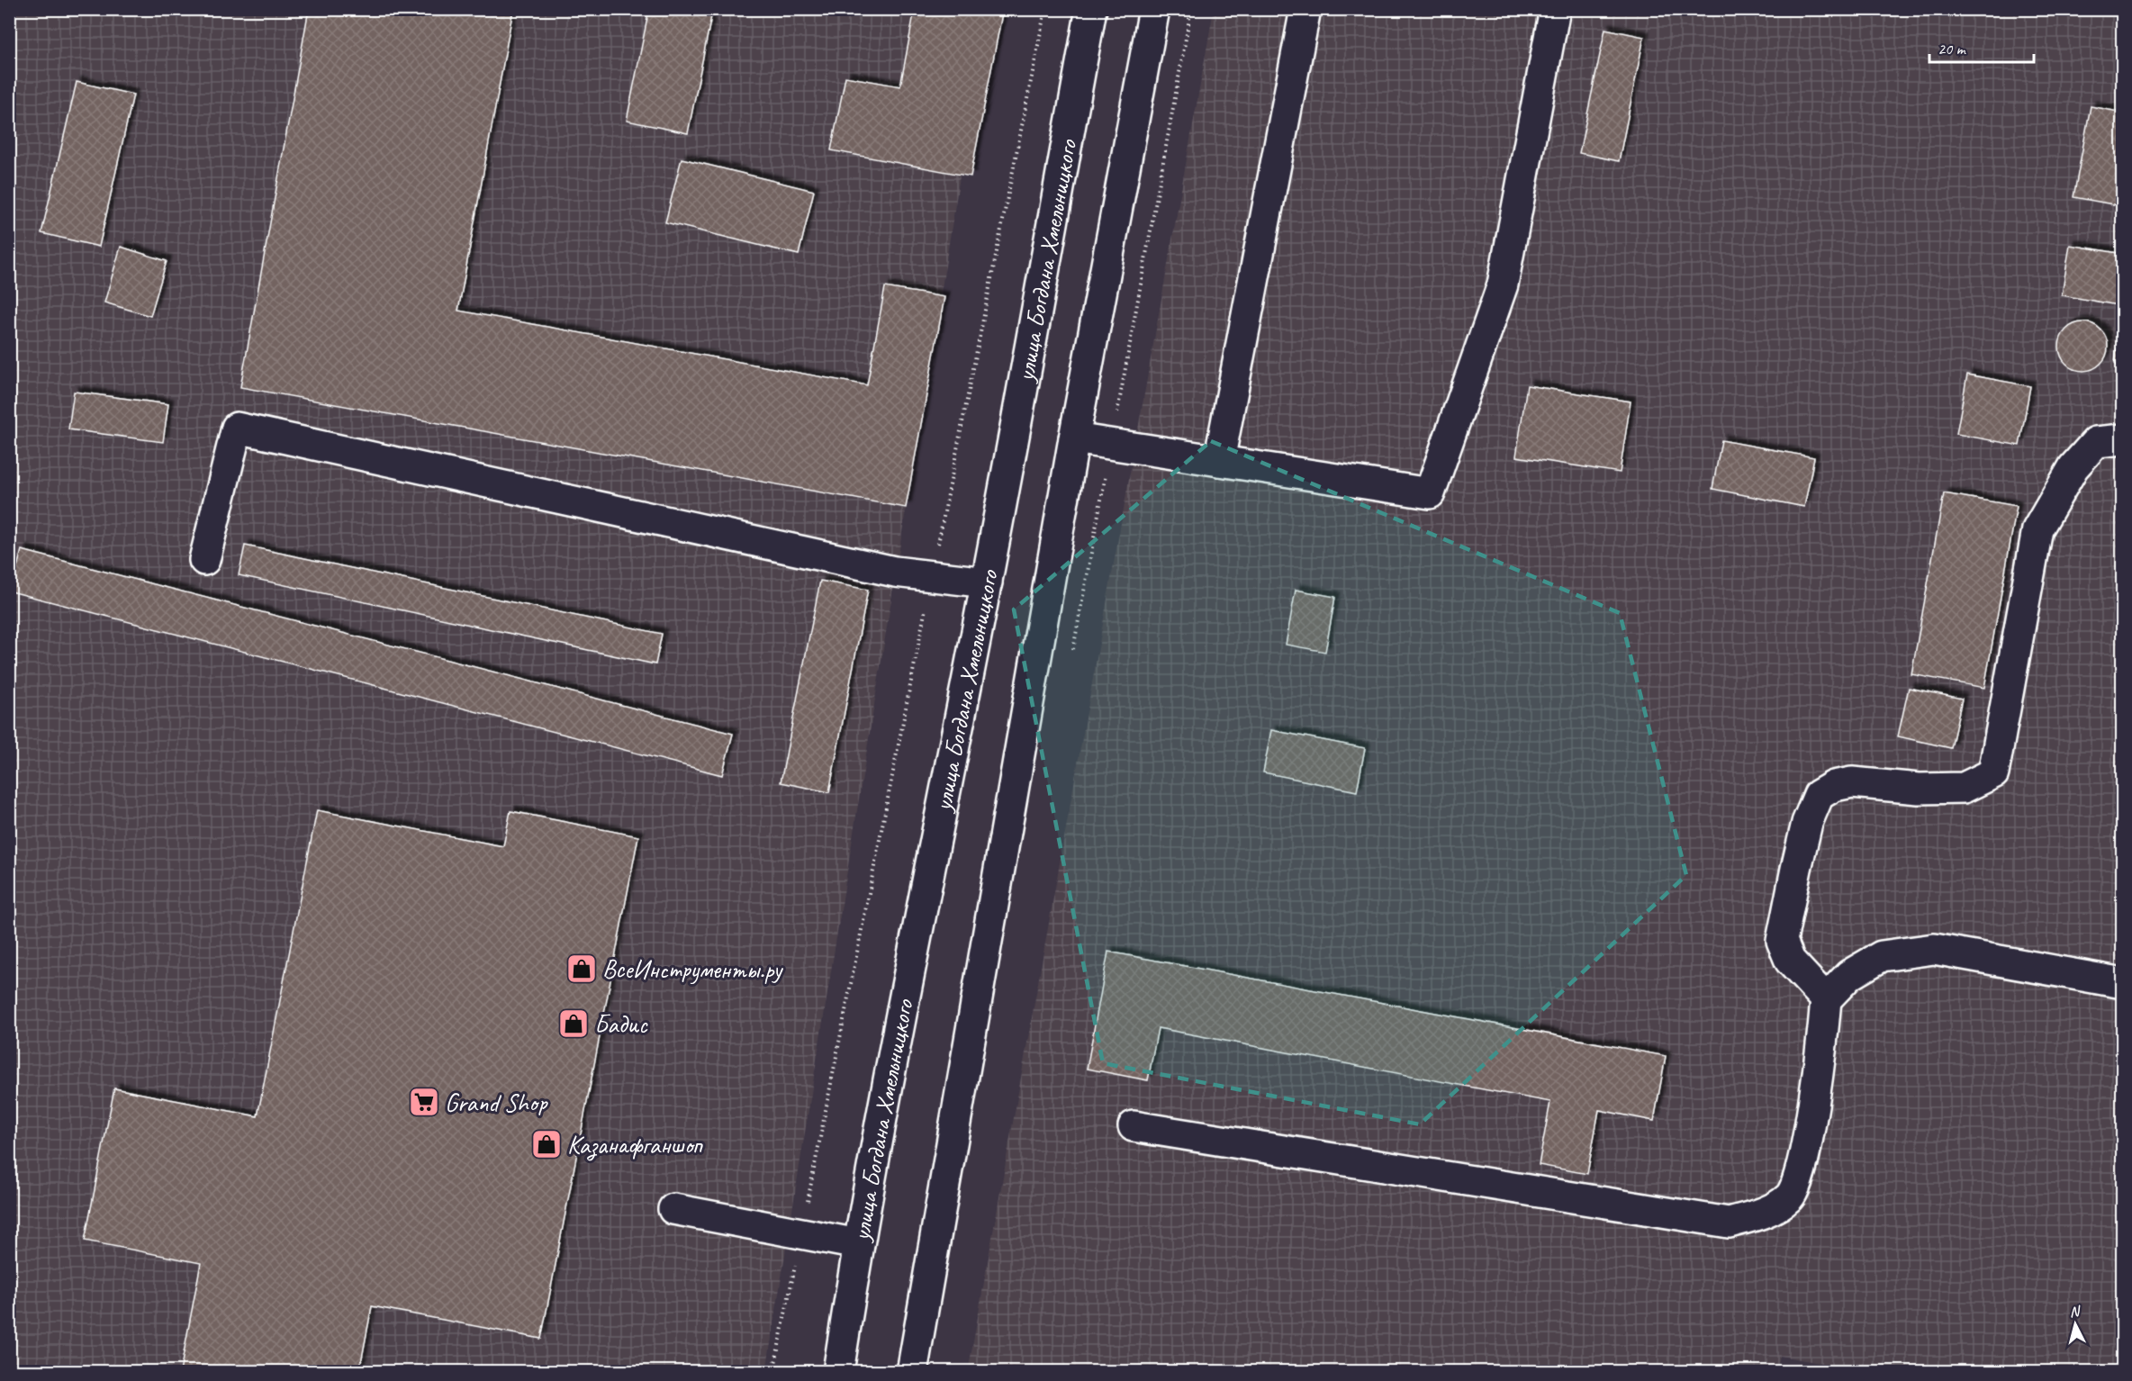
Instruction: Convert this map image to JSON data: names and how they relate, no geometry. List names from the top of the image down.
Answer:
{
  "streets": {
    "main road": ["улица Богдана Хмельницкого"]
  },
  "places": {
    "shop": ["ВсеИнструменты.ру", "Бадис", "Казанафганшоп"],
    "supermarket": ["Grand Shop"]
  },
  "scale_bar": "20 m",
  "north": "top"
}
